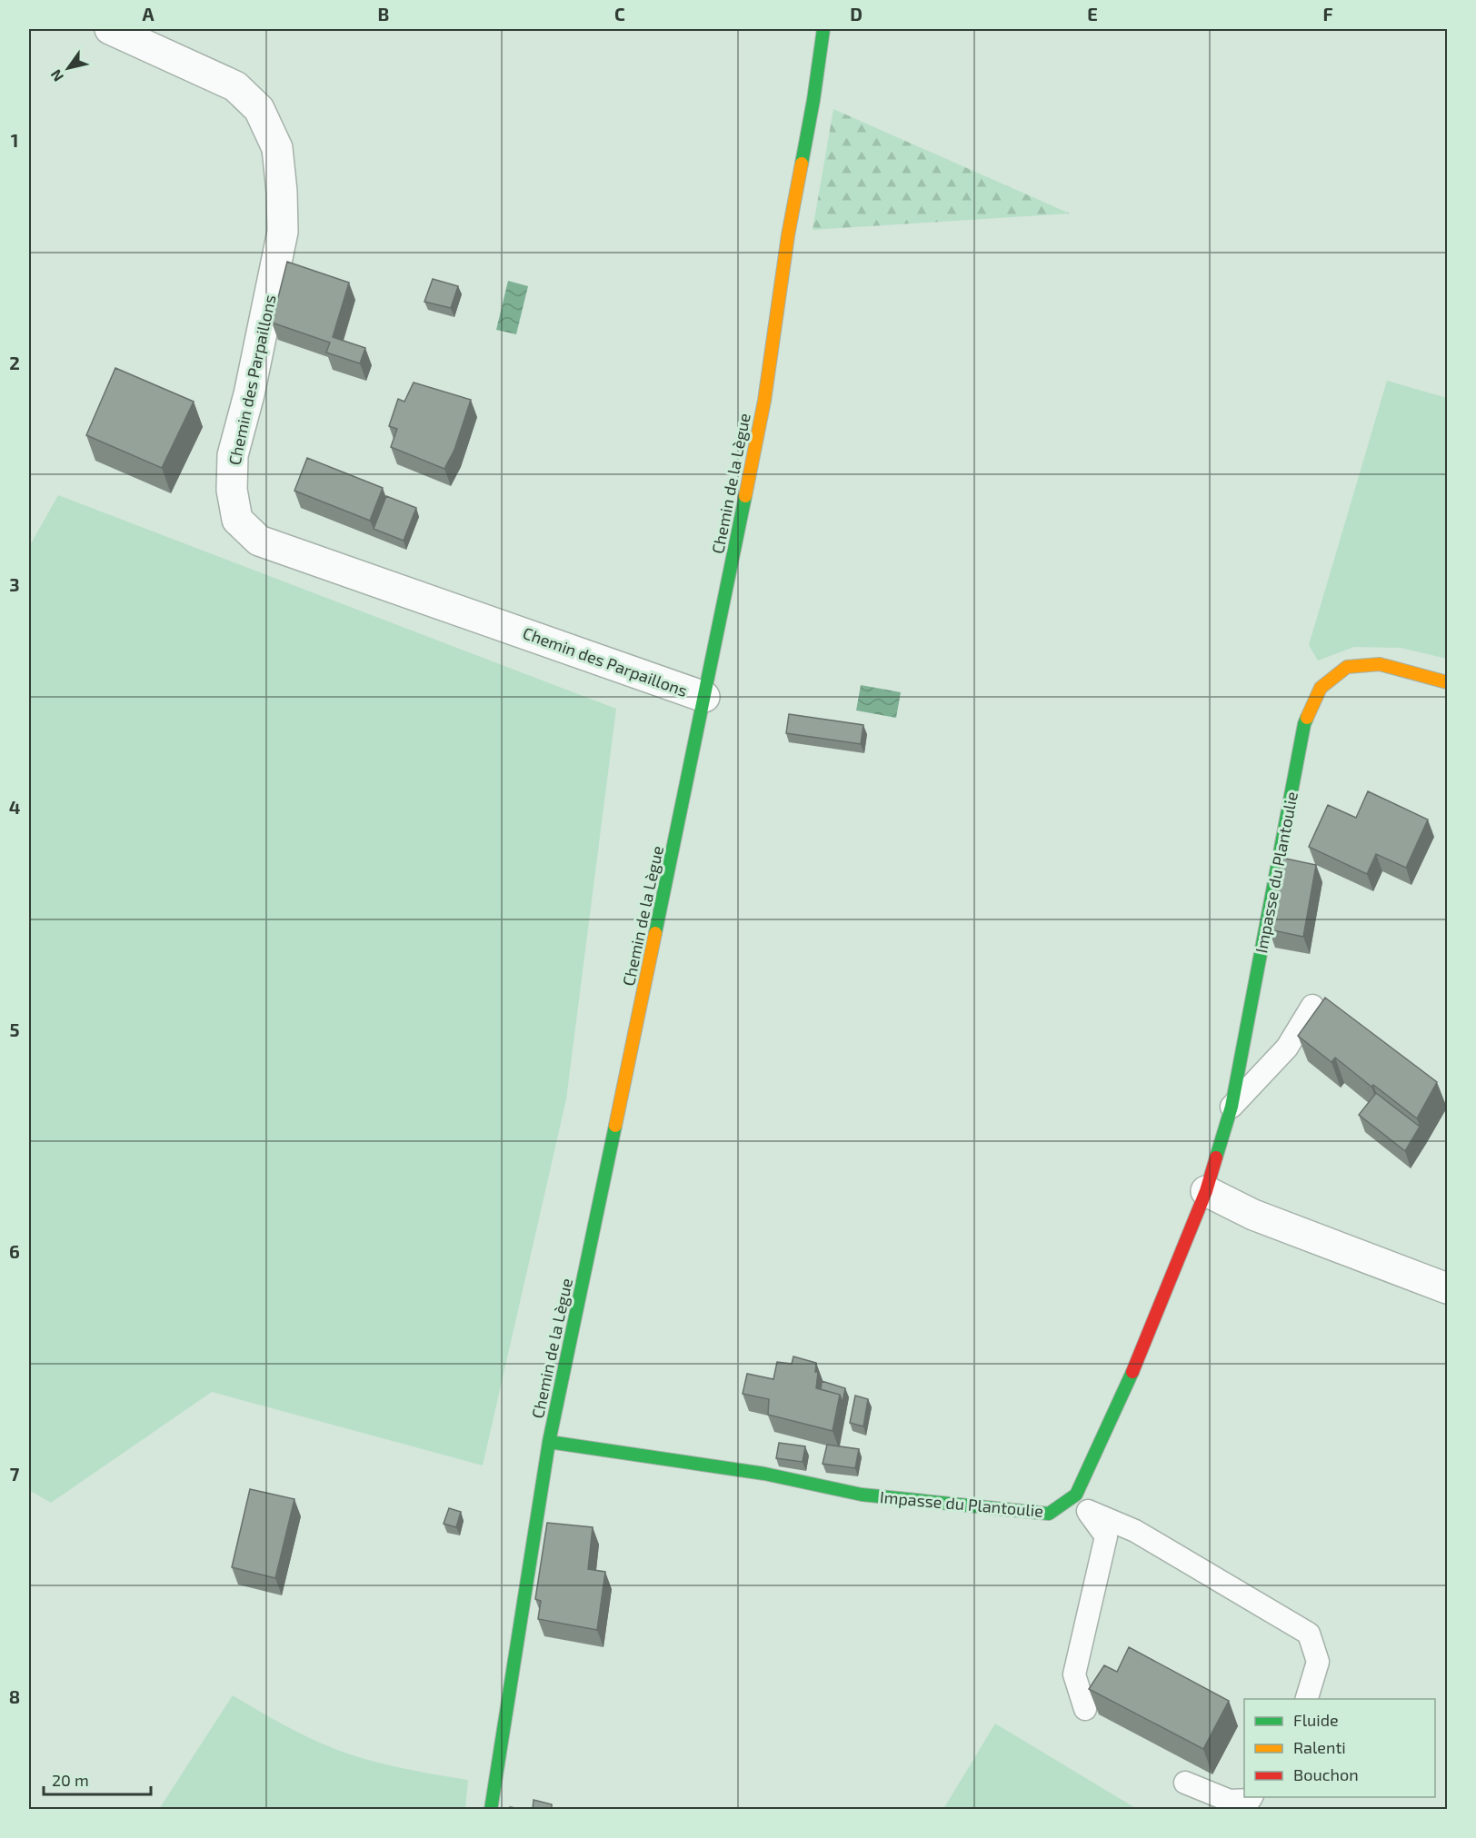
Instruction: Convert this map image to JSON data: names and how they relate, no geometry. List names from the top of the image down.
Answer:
{
  "streets": {
    "street": ["Chemin des Parpaillons", "Chemin de la Lègue", "Impasse du Plantoulie"]
  },
  "crossings": [
    ["Chemin des Parpaillons", "Chemin de la Lègue"],
    ["Chemin de la Lègue", "Impasse du Plantoulie"]
  ],
  "legend": ["Fluide", "Ralenti", "Bouchon"],
  "scale_bar": "20 m",
  "north": "bottom left",
  "grid": {
    "columns": [
      "A",
      "B",
      "C",
      "D",
      "E",
      "F"
    ],
    "rows": [
      "1",
      "2",
      "3",
      "4",
      "5",
      "6",
      "7",
      "8"
    ]
  }
}
